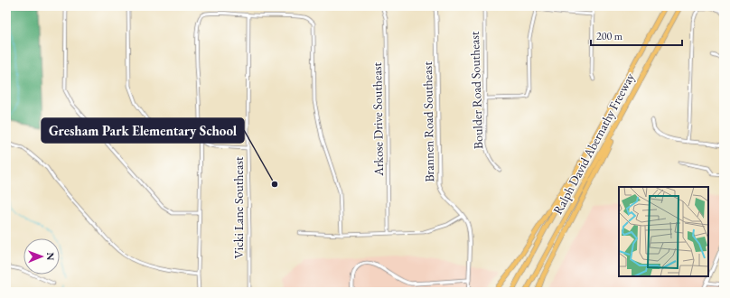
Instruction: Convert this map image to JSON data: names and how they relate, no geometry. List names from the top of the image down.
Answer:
{
  "streets": {
    "highway": ["Ralph David Abernathy Freeway"],
    "street": [
      "Boulder Road Southeast",
      "Arkose Drive Southeast",
      "Brannen Road Southeast",
      "Vicki Lane Southeast"
    ]
  },
  "places": ["Gresham Park Elementary School"],
  "scale_bar": "200 m",
  "north": "right"
}
